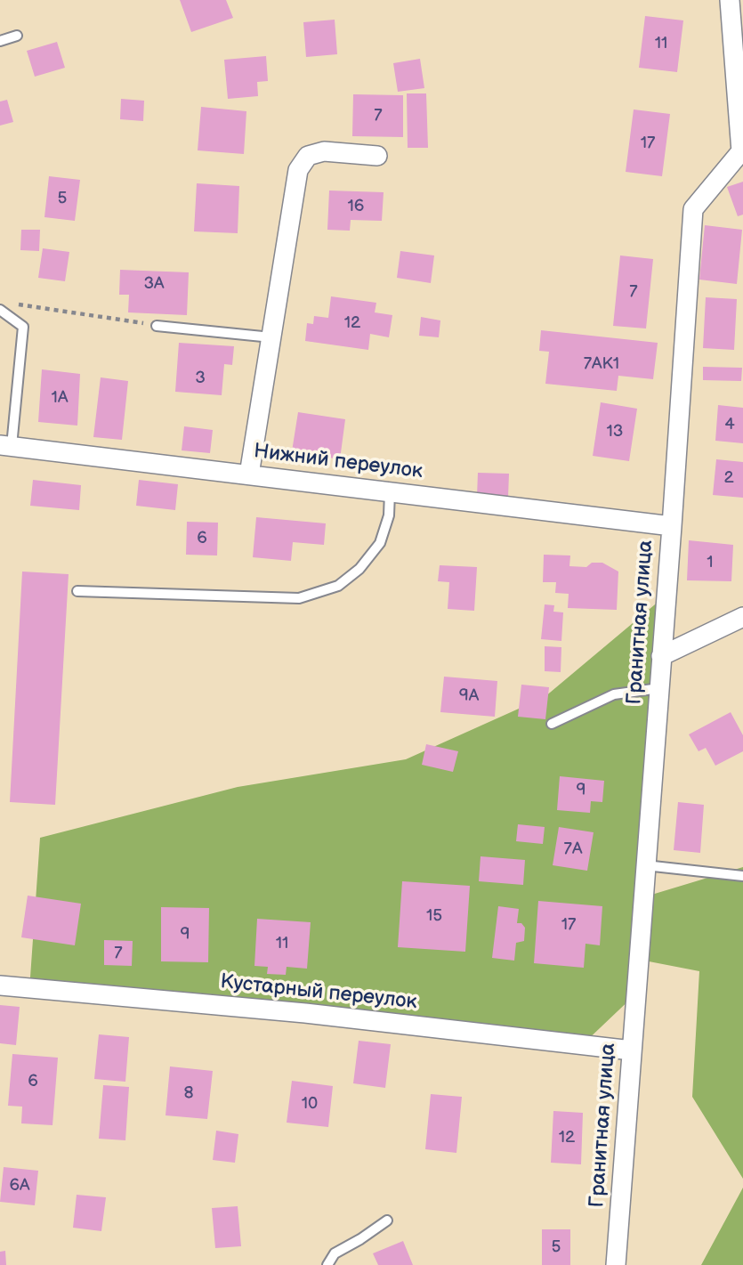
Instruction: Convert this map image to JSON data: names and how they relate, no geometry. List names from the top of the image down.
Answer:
{
  "streets": {
    "street": ["Нижний переулок", "Гранитная улица", "Кустарный переулок"]
  },
  "crossings": [
    ["Нижний переулок", "Гранитная улица"],
    ["Гранитная улица", "Кустарный переулок"]
  ],
  "house_numbers": [
    "11",
    "7",
    "17",
    "5",
    "16",
    "3А",
    "7",
    "12",
    "7АК1",
    "3",
    "1А",
    "4",
    "13",
    "2",
    "6",
    "1",
    "9А",
    "9",
    "7А",
    "15",
    "17",
    "9",
    "11",
    "7",
    "6",
    "8",
    "10",
    "12",
    "6А",
    "5"
  ]
}
